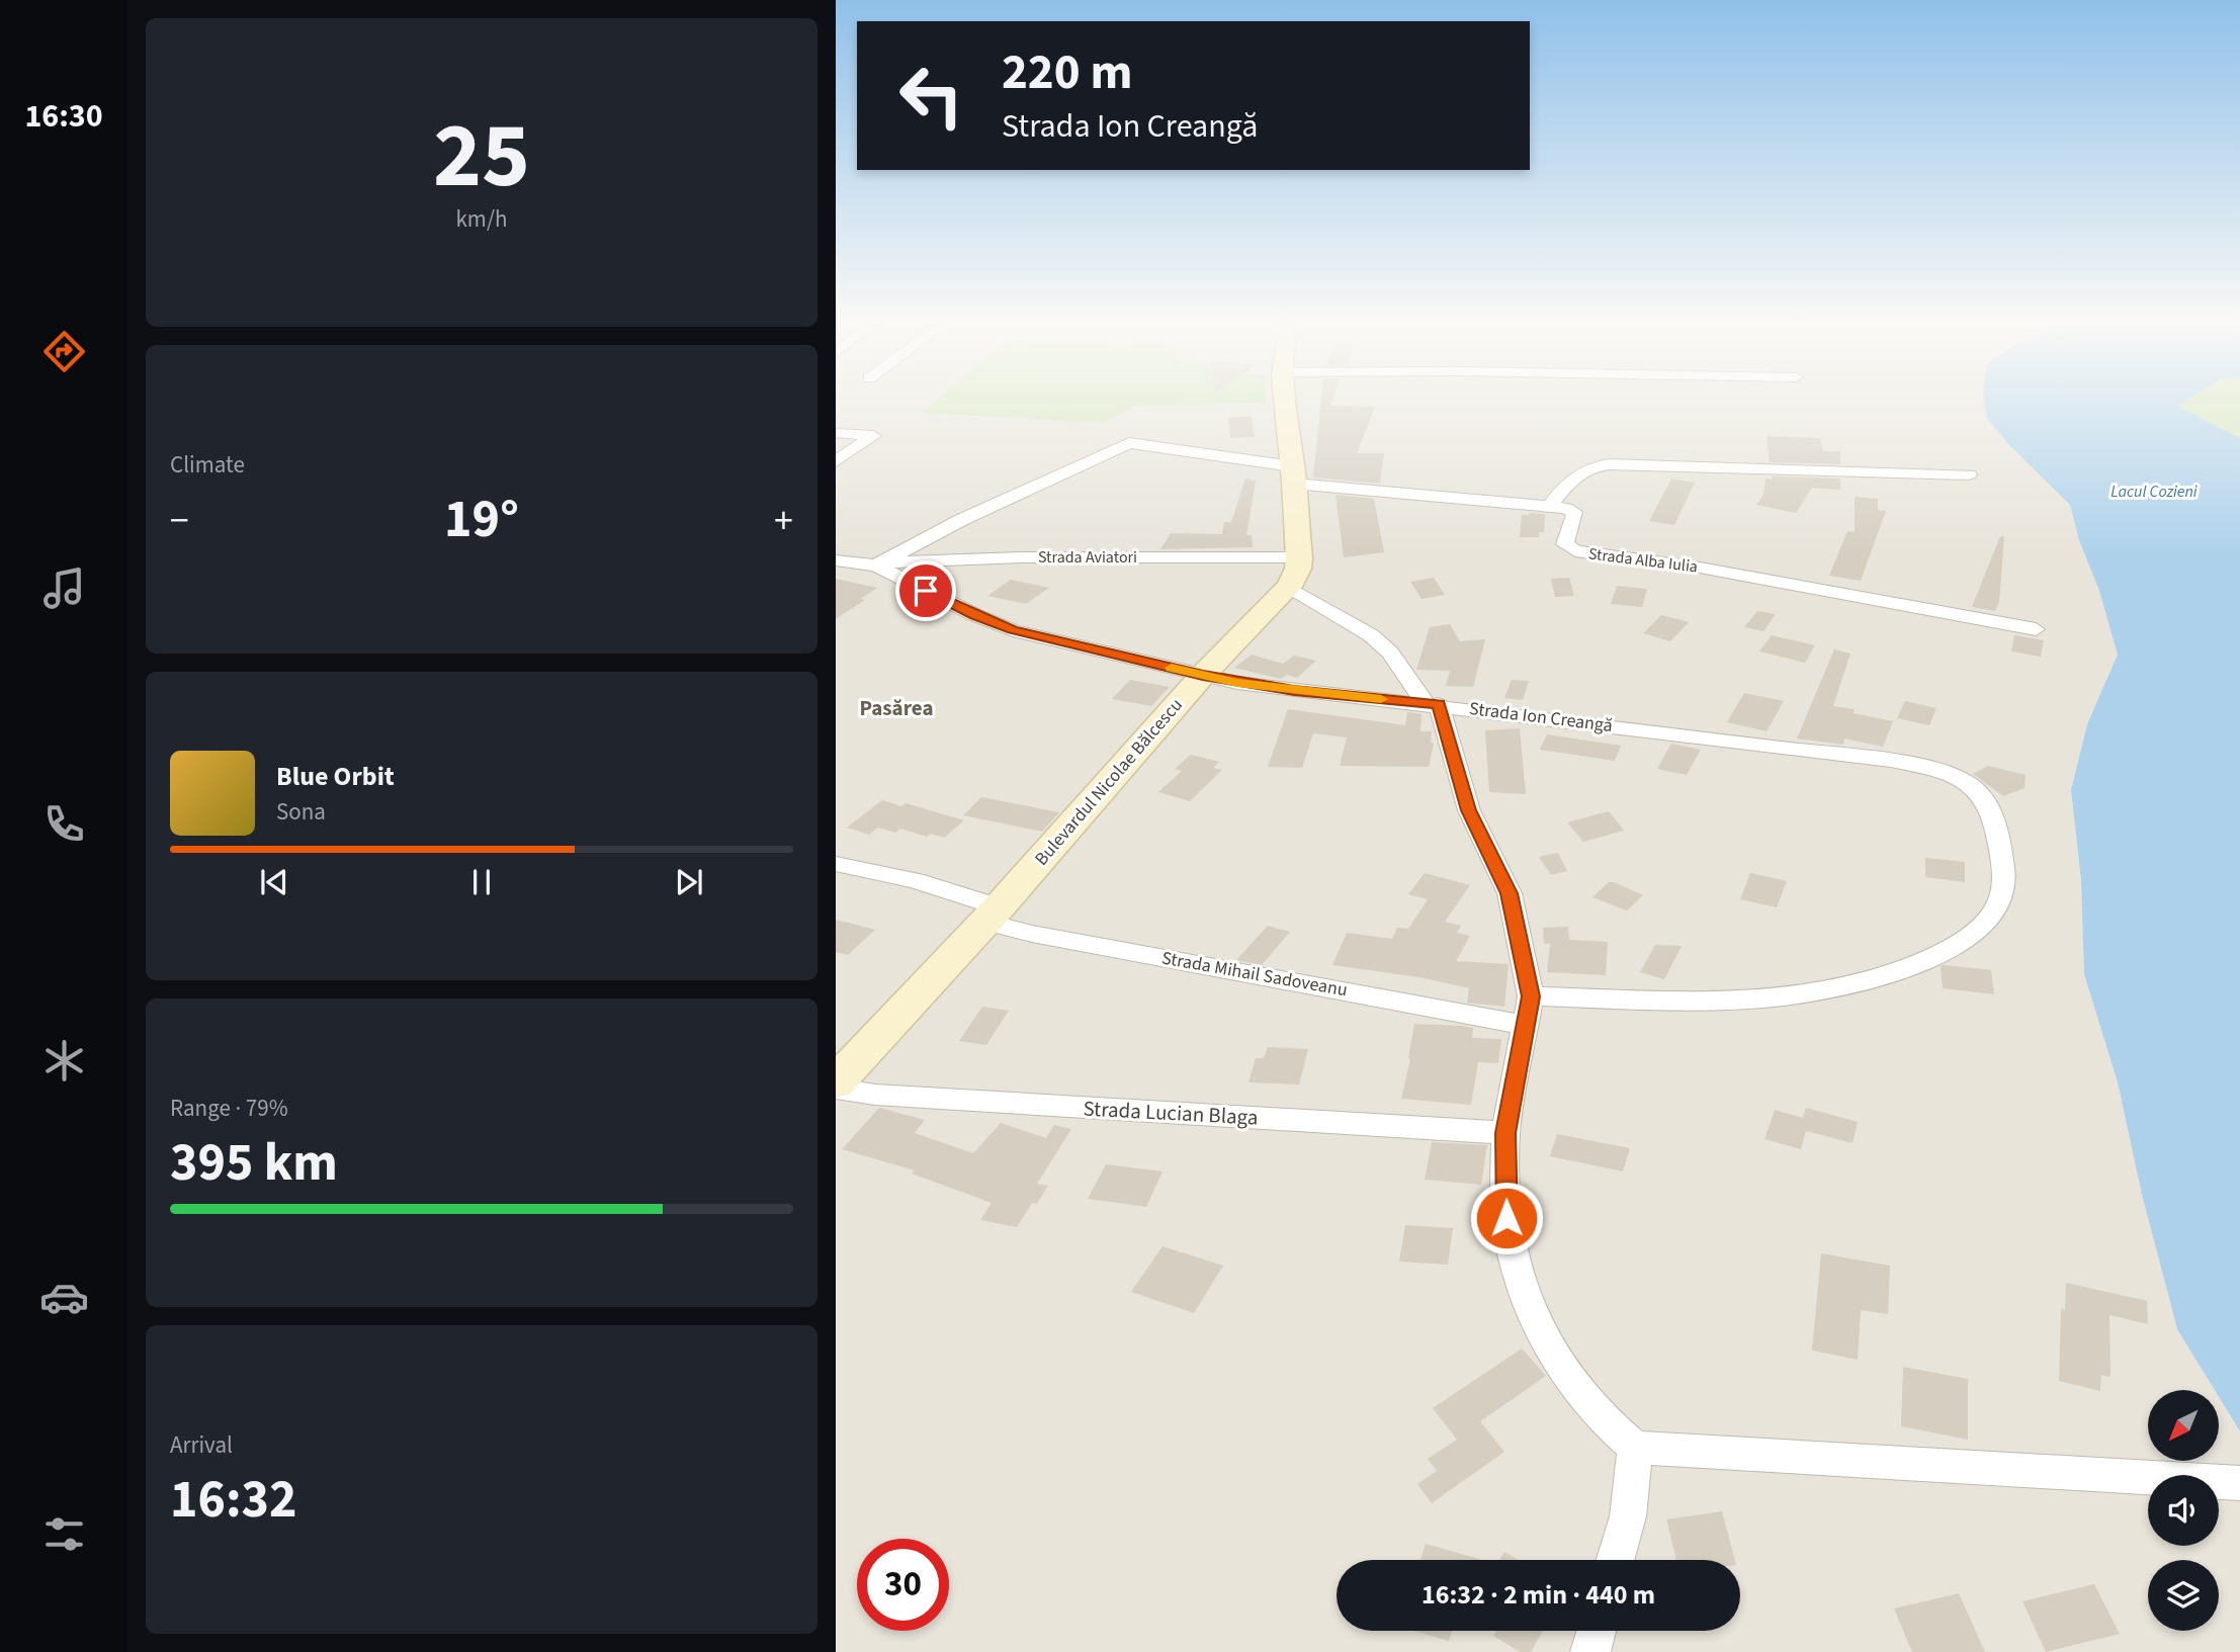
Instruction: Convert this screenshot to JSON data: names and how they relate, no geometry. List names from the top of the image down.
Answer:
{
  "streets": {
    "main road": ["Bulevardul Nicolae Bălcescu"],
    "street": [
      "Strada Aviatori",
      "Strada Alba Iulia",
      "Strada Ion Creangă",
      "Strada Mihail Sadoveanu",
      "Strada Lucian Blaga"
    ]
  },
  "crossings": [
    ["Strada Aviatori", "Strada Ion Creangă"],
    ["Strada Aviatori", "Bulevardul Nicolae Bălcescu"],
    ["Strada Ion Creangă", "Bulevardul Nicolae Bălcescu"],
    ["Strada Ion Creangă", "Strada Mihail Sadoveanu"],
    ["Bulevardul Nicolae Bălcescu", "Strada Mihail Sadoveanu"]
  ],
  "districts": ["Pasărea"],
  "water": ["Lacul Cozieni"],
  "north": "bottom left",
  "page": {
    "tabs": "16:30",
    "tile": [
      ["25", "km/h"],
      "Climate",
      ["Range · 79%", "395 km"],
      ["Arrival", "16:32"]
    ],
    "turn": ["220 m", "Strada Ion Creangă"],
    "heat": ["−", "19°", "+"],
    "song": ["Blue Orbit", "Sona"],
    "limit": "30",
    "trip": "16:32 · 2 min · 440 m"
  }
}
